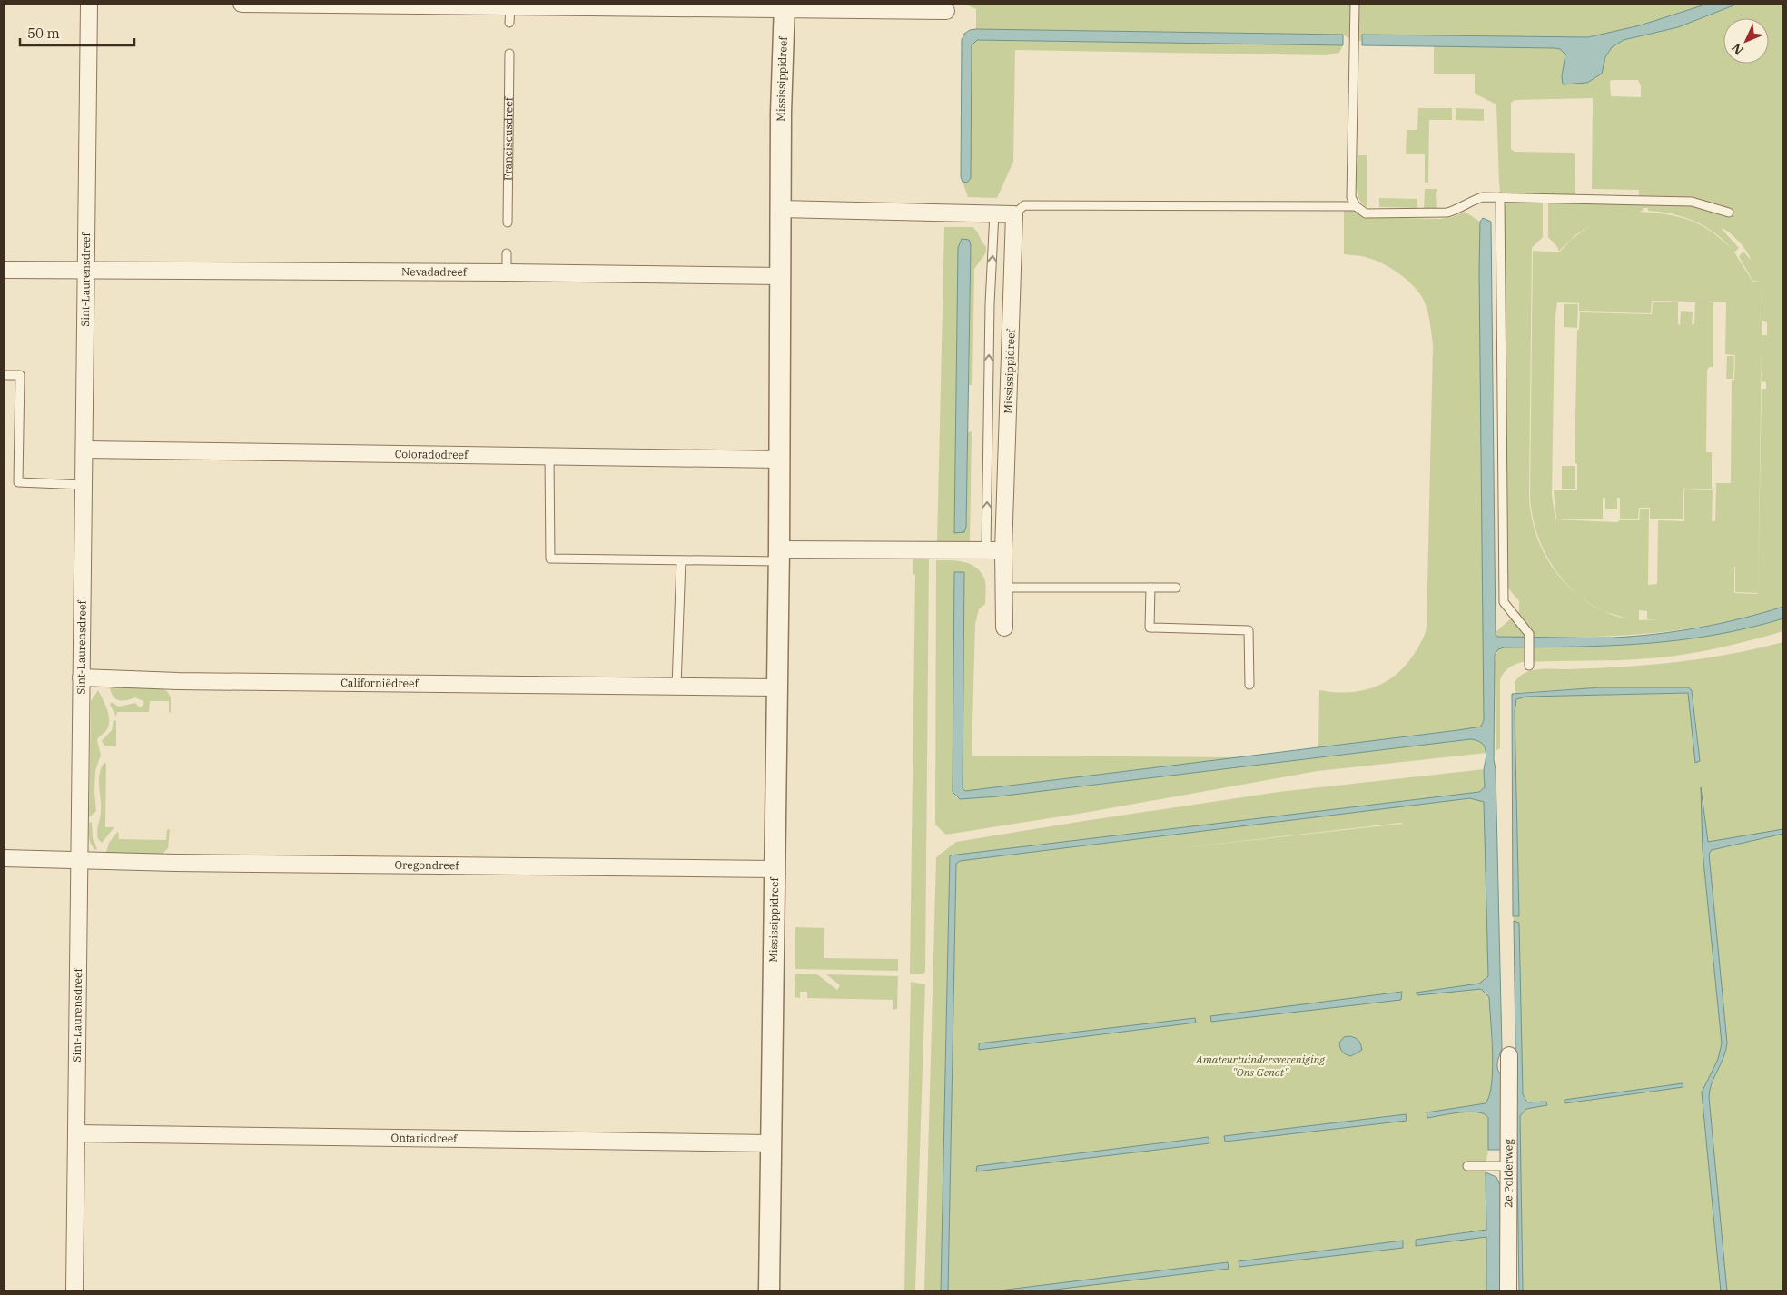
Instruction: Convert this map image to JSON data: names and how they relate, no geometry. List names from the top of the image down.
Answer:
{
  "streets": {
    "street": [
      "Mississippidreef",
      "Nevadadreef",
      "Sint-Laurensdreef",
      "Coloradodreef",
      "Californiëdreef",
      "Oregondreef",
      "Ontariodreef",
      "2e Polderweg"
    ],
    "lane": ["Franciscusdreef"]
  },
  "crossings": [
    ["Mississippidreef", "Nevadadreef"],
    ["Mississippidreef", "Coloradodreef"],
    ["Mississippidreef", "Californiëdreef"],
    ["Mississippidreef", "Oregondreef"],
    ["Mississippidreef", "Ontariodreef"],
    ["Nevadadreef", "Sint-Laurensdreef"],
    ["Sint-Laurensdreef", "Coloradodreef"],
    ["Sint-Laurensdreef", "Californiëdreef"],
    ["Sint-Laurensdreef", "Oregondreef"],
    ["Sint-Laurensdreef", "Ontariodreef"]
  ],
  "parks": ["Amateurtuindersvereniging \"Ons Genot\""],
  "scale_bar": "50 m",
  "north": "bottom left"
}
